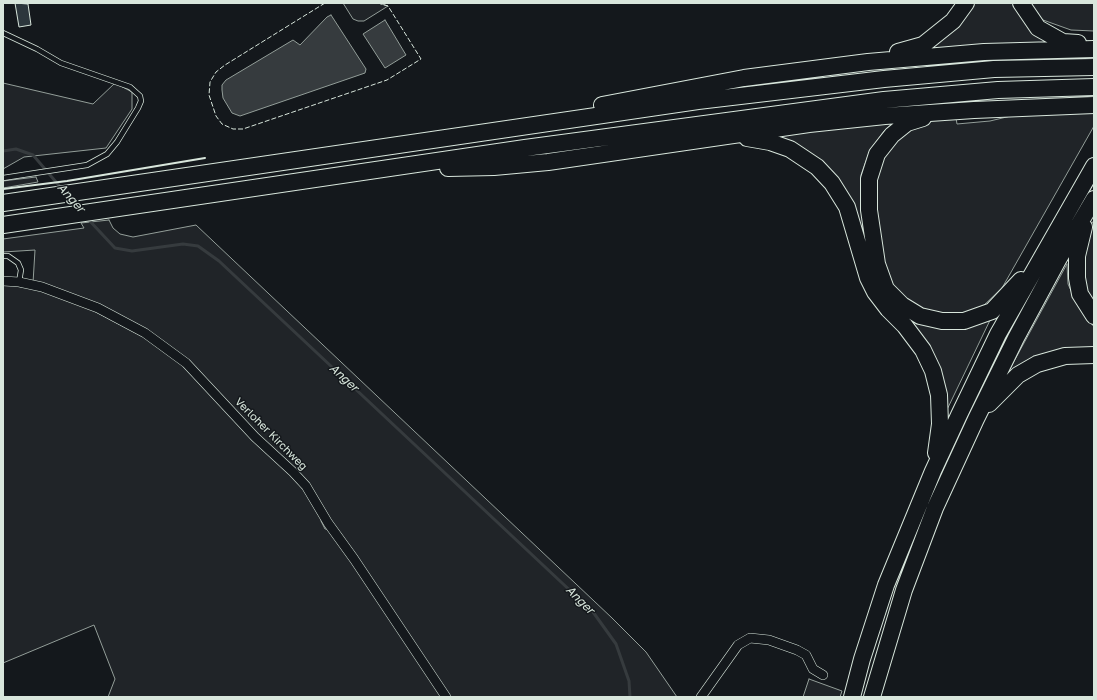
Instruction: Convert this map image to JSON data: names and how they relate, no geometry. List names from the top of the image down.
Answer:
{
  "streets": {
    "street": ["Verloher Kirchweg"]
  },
  "water": ["Anger"]
}
